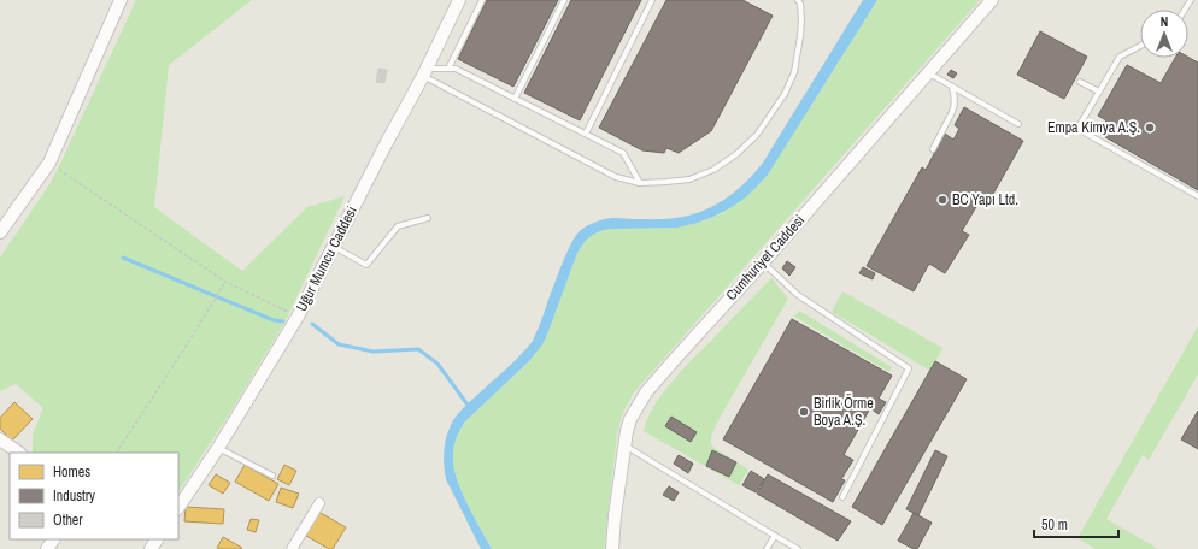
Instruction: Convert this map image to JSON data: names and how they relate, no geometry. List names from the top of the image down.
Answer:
{
  "streets": {
    "street": ["Cumhuriyet Caddesi", "Uğur Mumcu Caddesi"]
  },
  "places": ["Empa Kimya A.Ş.", "BC Yapı Ltd.", "Birlik Örme Boya A.Ş."],
  "legend": ["Homes", "Industry", "Other"],
  "scale_bar": "50 m",
  "north": "top"
}
